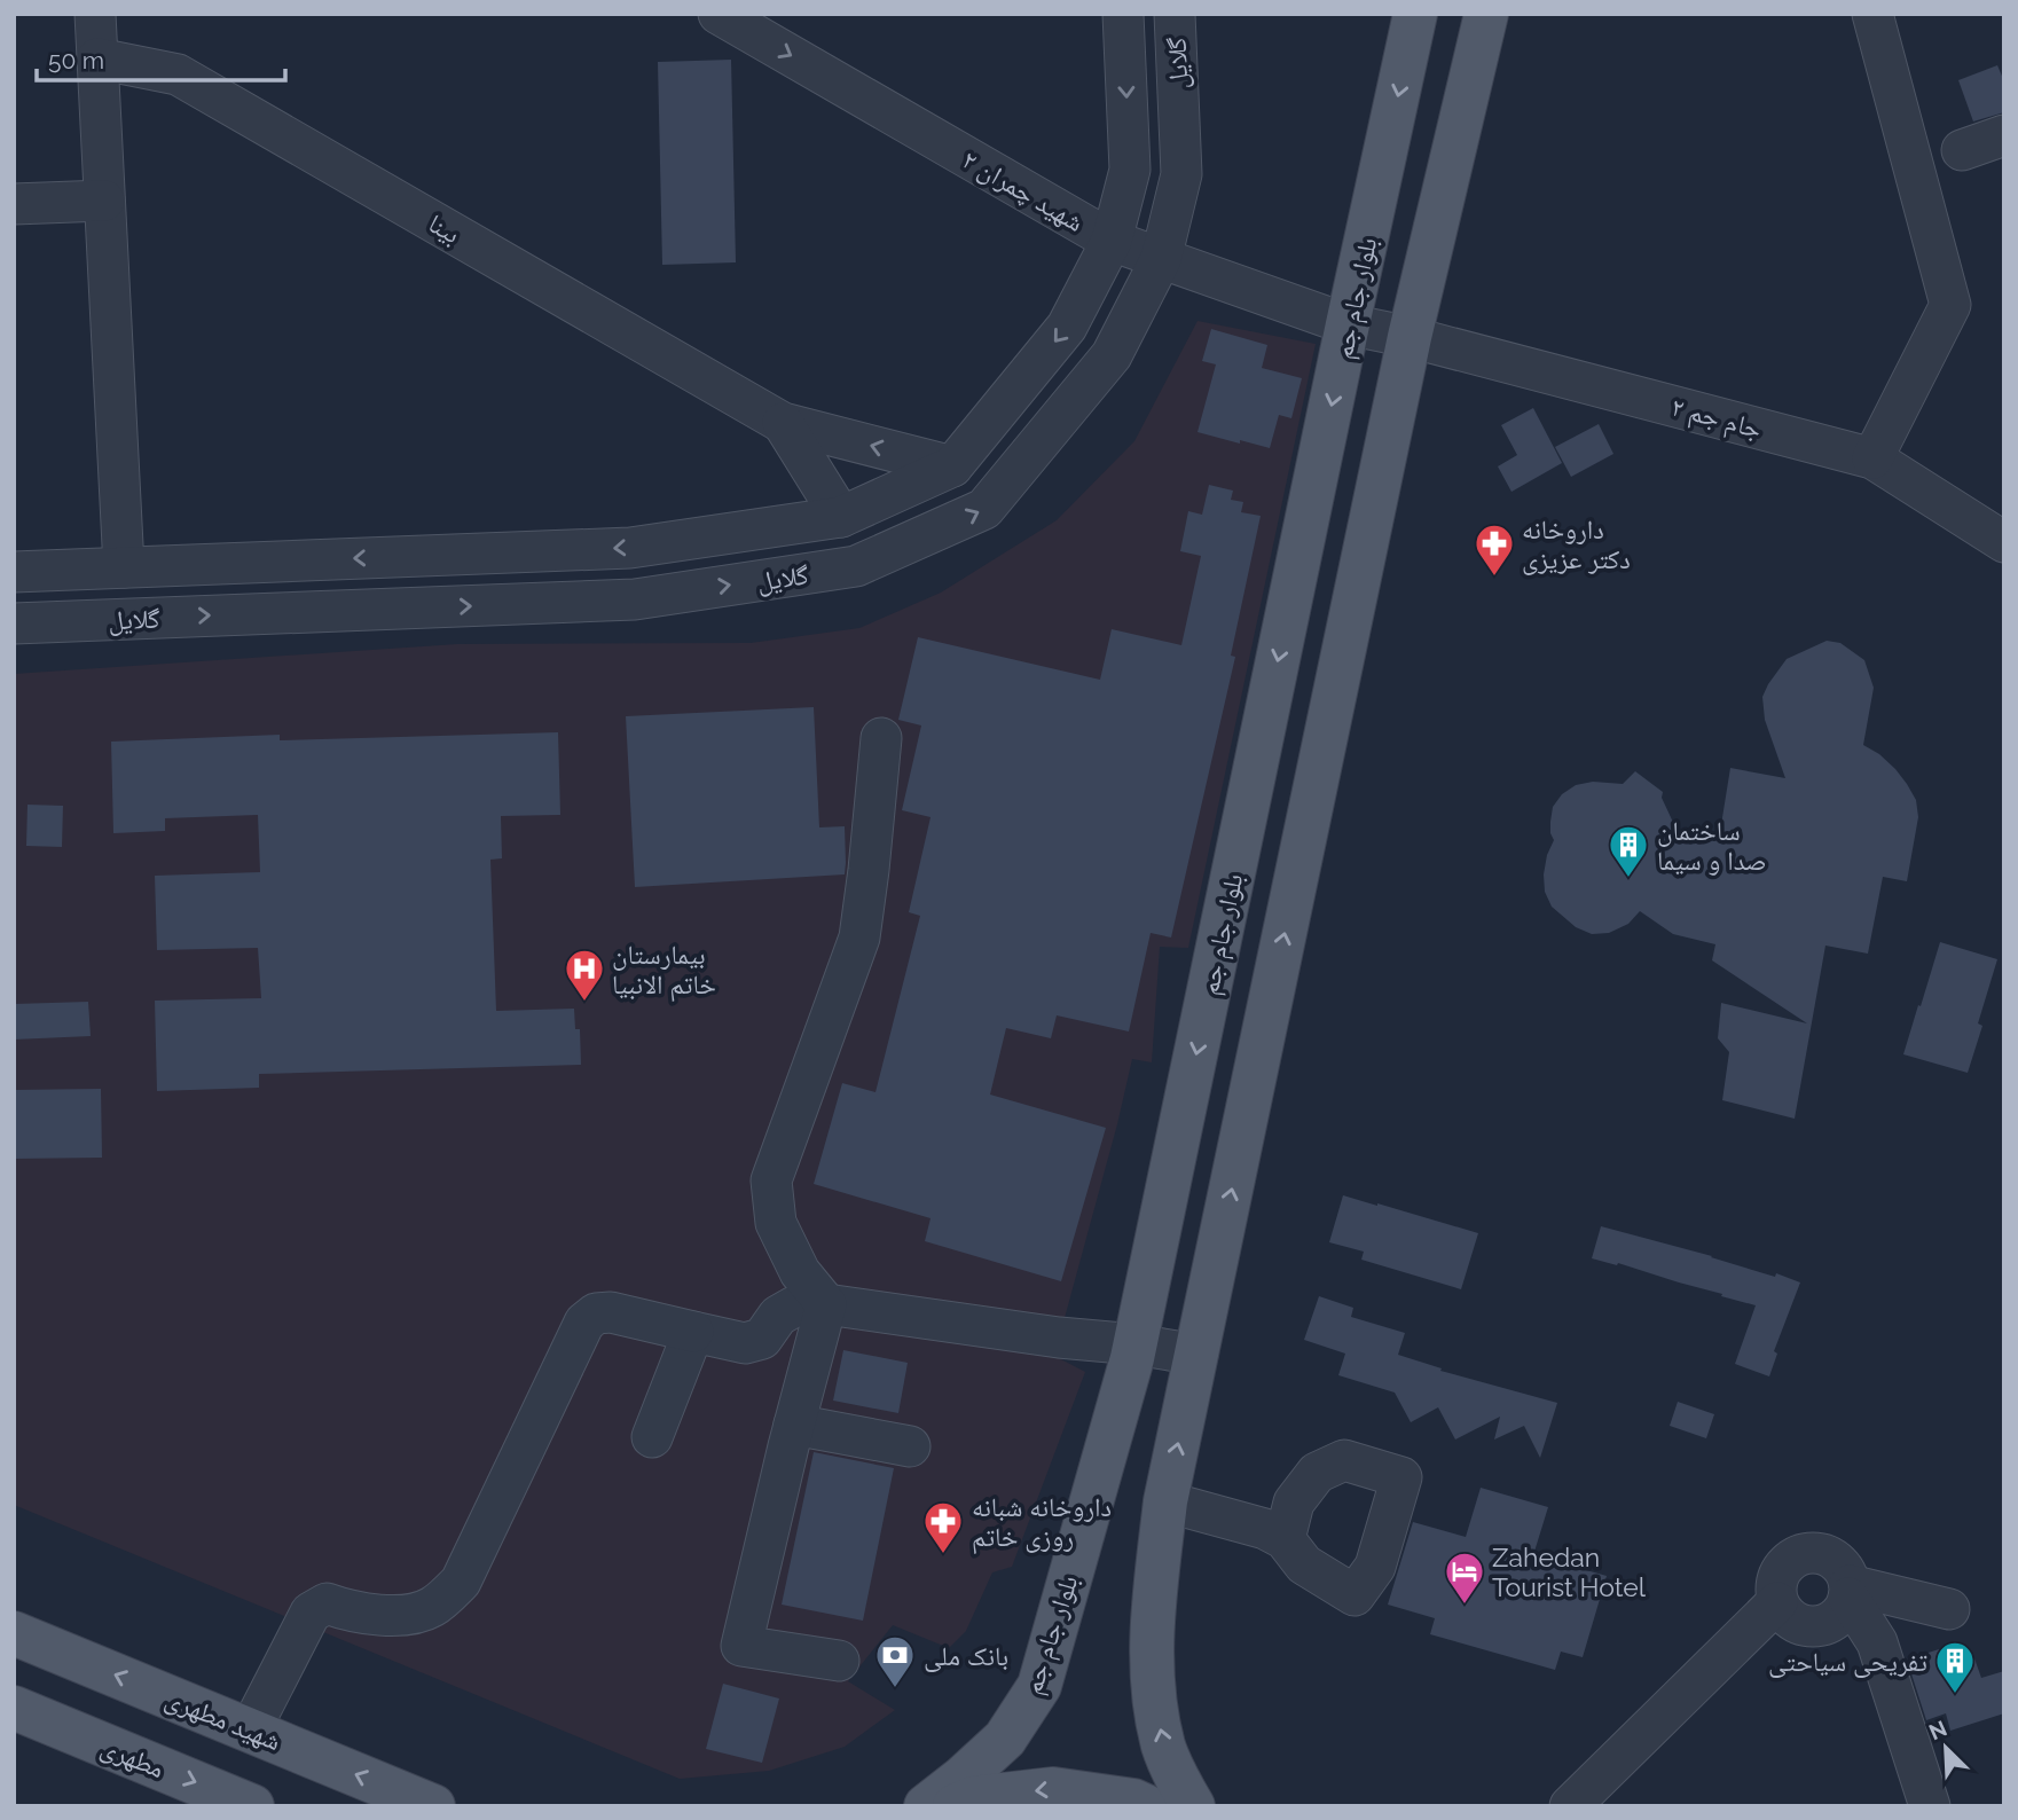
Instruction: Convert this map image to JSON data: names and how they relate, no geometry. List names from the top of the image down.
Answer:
{
  "streets": {
    "main road": ["بلوار جام جم", "شهید مطهری", "مطهری"],
    "street": [
      "گلایل",
      "شهید چمران ۲",
      "بینا",
      "جام جم ۲"
    ]
  },
  "crossings": [
    ["گلایل", "شهید چمران ۲"],
    ["شهید چمران ۲", "بلوار جام جم"],
    ["شهید چمران ۲", "جام جم ۲"],
    ["بلوار جام جم", "جام جم ۲"]
  ],
  "one_way": ["شهید مطهری", "مطهری"],
  "places": {
    "pharmacy": ["داروخانه دکتر عزیزی", "داروخانه شبانه روزی خاتم"],
    "building": ["ساختمان صدا و سیما", "تفریحی سیاحتی"],
    "hospital": ["بیمارستان خاتم الانبیا"],
    "hotel": ["Zahedan Tourist Hotel"],
    "bank": ["بانک ملی"]
  },
  "scale_bar": "50 m",
  "north": "top left"
}
